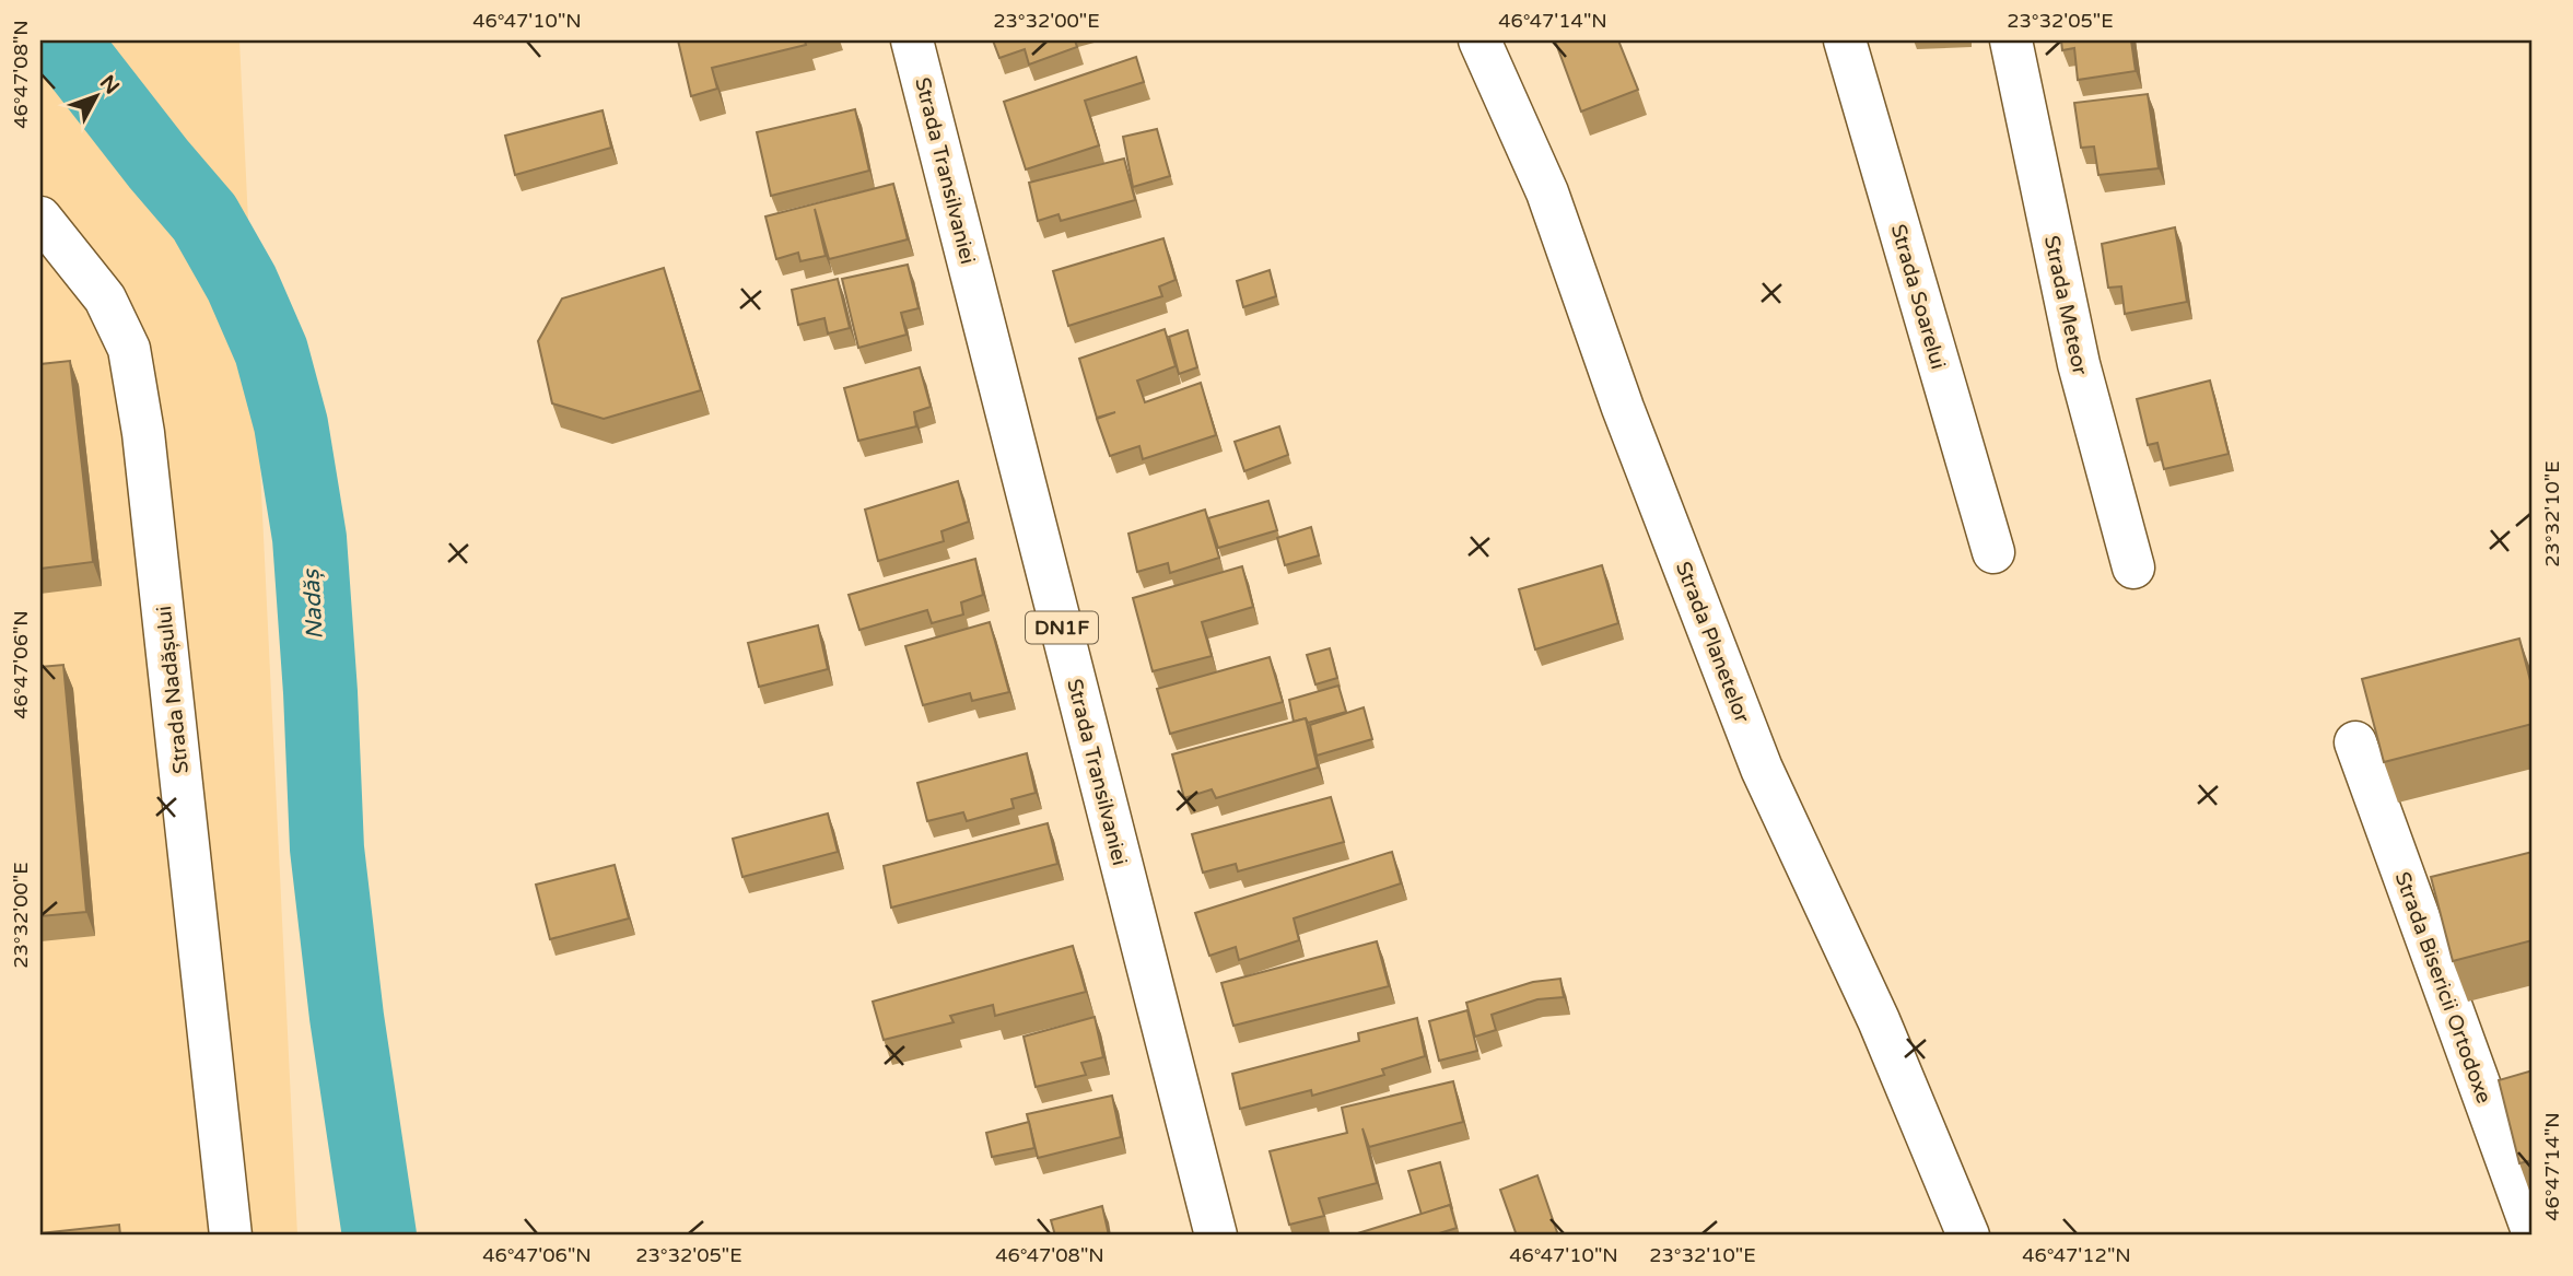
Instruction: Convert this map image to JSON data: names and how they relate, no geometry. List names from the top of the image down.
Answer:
{
  "streets": {
    "street": [
      "Strada Transilvaniei",
      "Strada Soarelui",
      "Strada Meteor",
      "DN1F",
      "Strada Planetelor",
      "Strada Nadășului",
      "Strada Bisericii Ortodoxe"
    ]
  },
  "water": ["Nadăș"],
  "north": "top right",
  "coordinates": [
    "46°47'10\"N",
    "23°32'00\"E",
    "46°47'14\"N",
    "23°32'05\"E",
    "46°47'08\"N",
    "23°32'10\"E",
    "46°47'06\"N",
    "46°47'12\"N"
  ]
}
